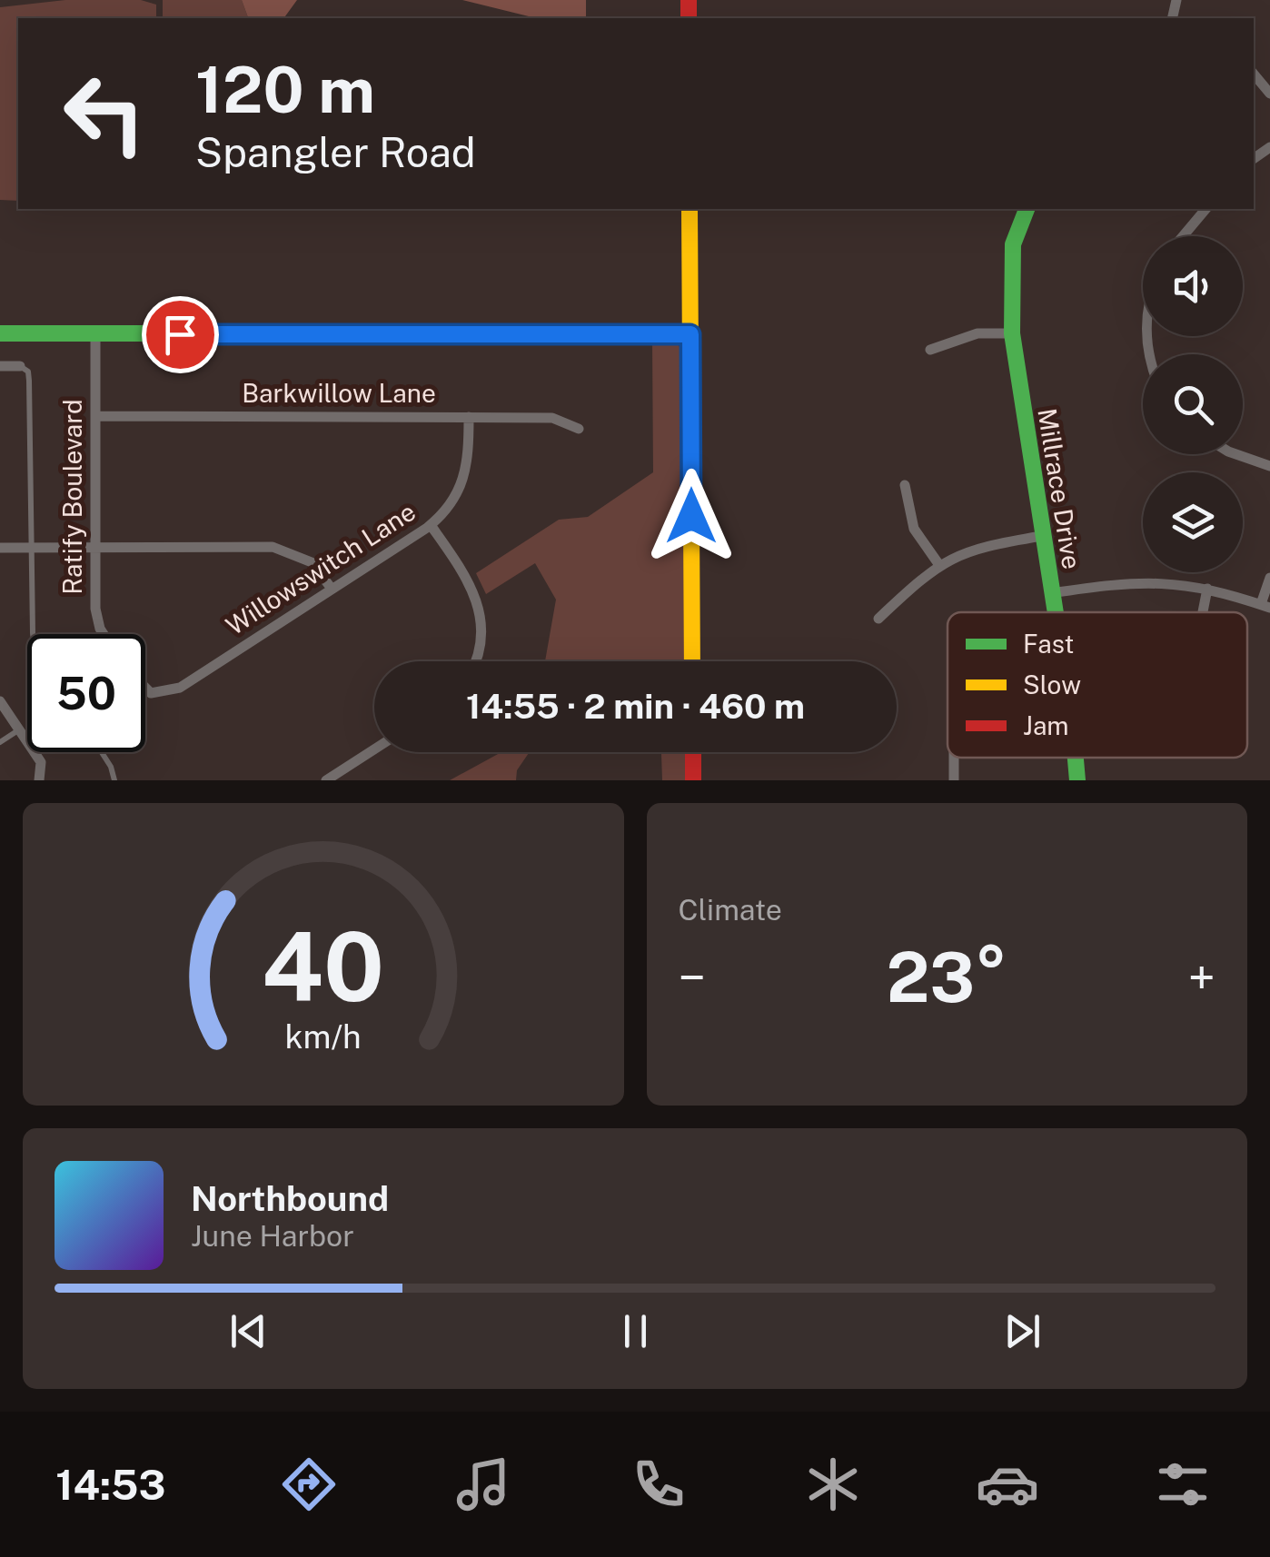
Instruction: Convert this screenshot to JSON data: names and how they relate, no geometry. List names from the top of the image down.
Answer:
{
  "streets": {
    "street": [
      "Barkwillow Lane",
      "Millrace Drive",
      "Ratify Boulevard",
      "Willowswitch Lane"
    ]
  },
  "crossings": [
    ["Barkwillow Lane", "Ratify Boulevard"],
    ["Barkwillow Lane", "Willowswitch Lane"]
  ],
  "legend": ["Fast", "Slow", "Jam"],
  "page": {
    "turn": ["120 m", "Spangler Road"],
    "limit": "50",
    "trip": "14:55 · 2 min · 460 m",
    "tile": "Climate",
    "heat": ["−", "23°", "+"],
    "song": ["Northbound", "June Harbor"],
    "tabs": "14:53",
    "gauge": ["40", "km/h"]
  }
}
